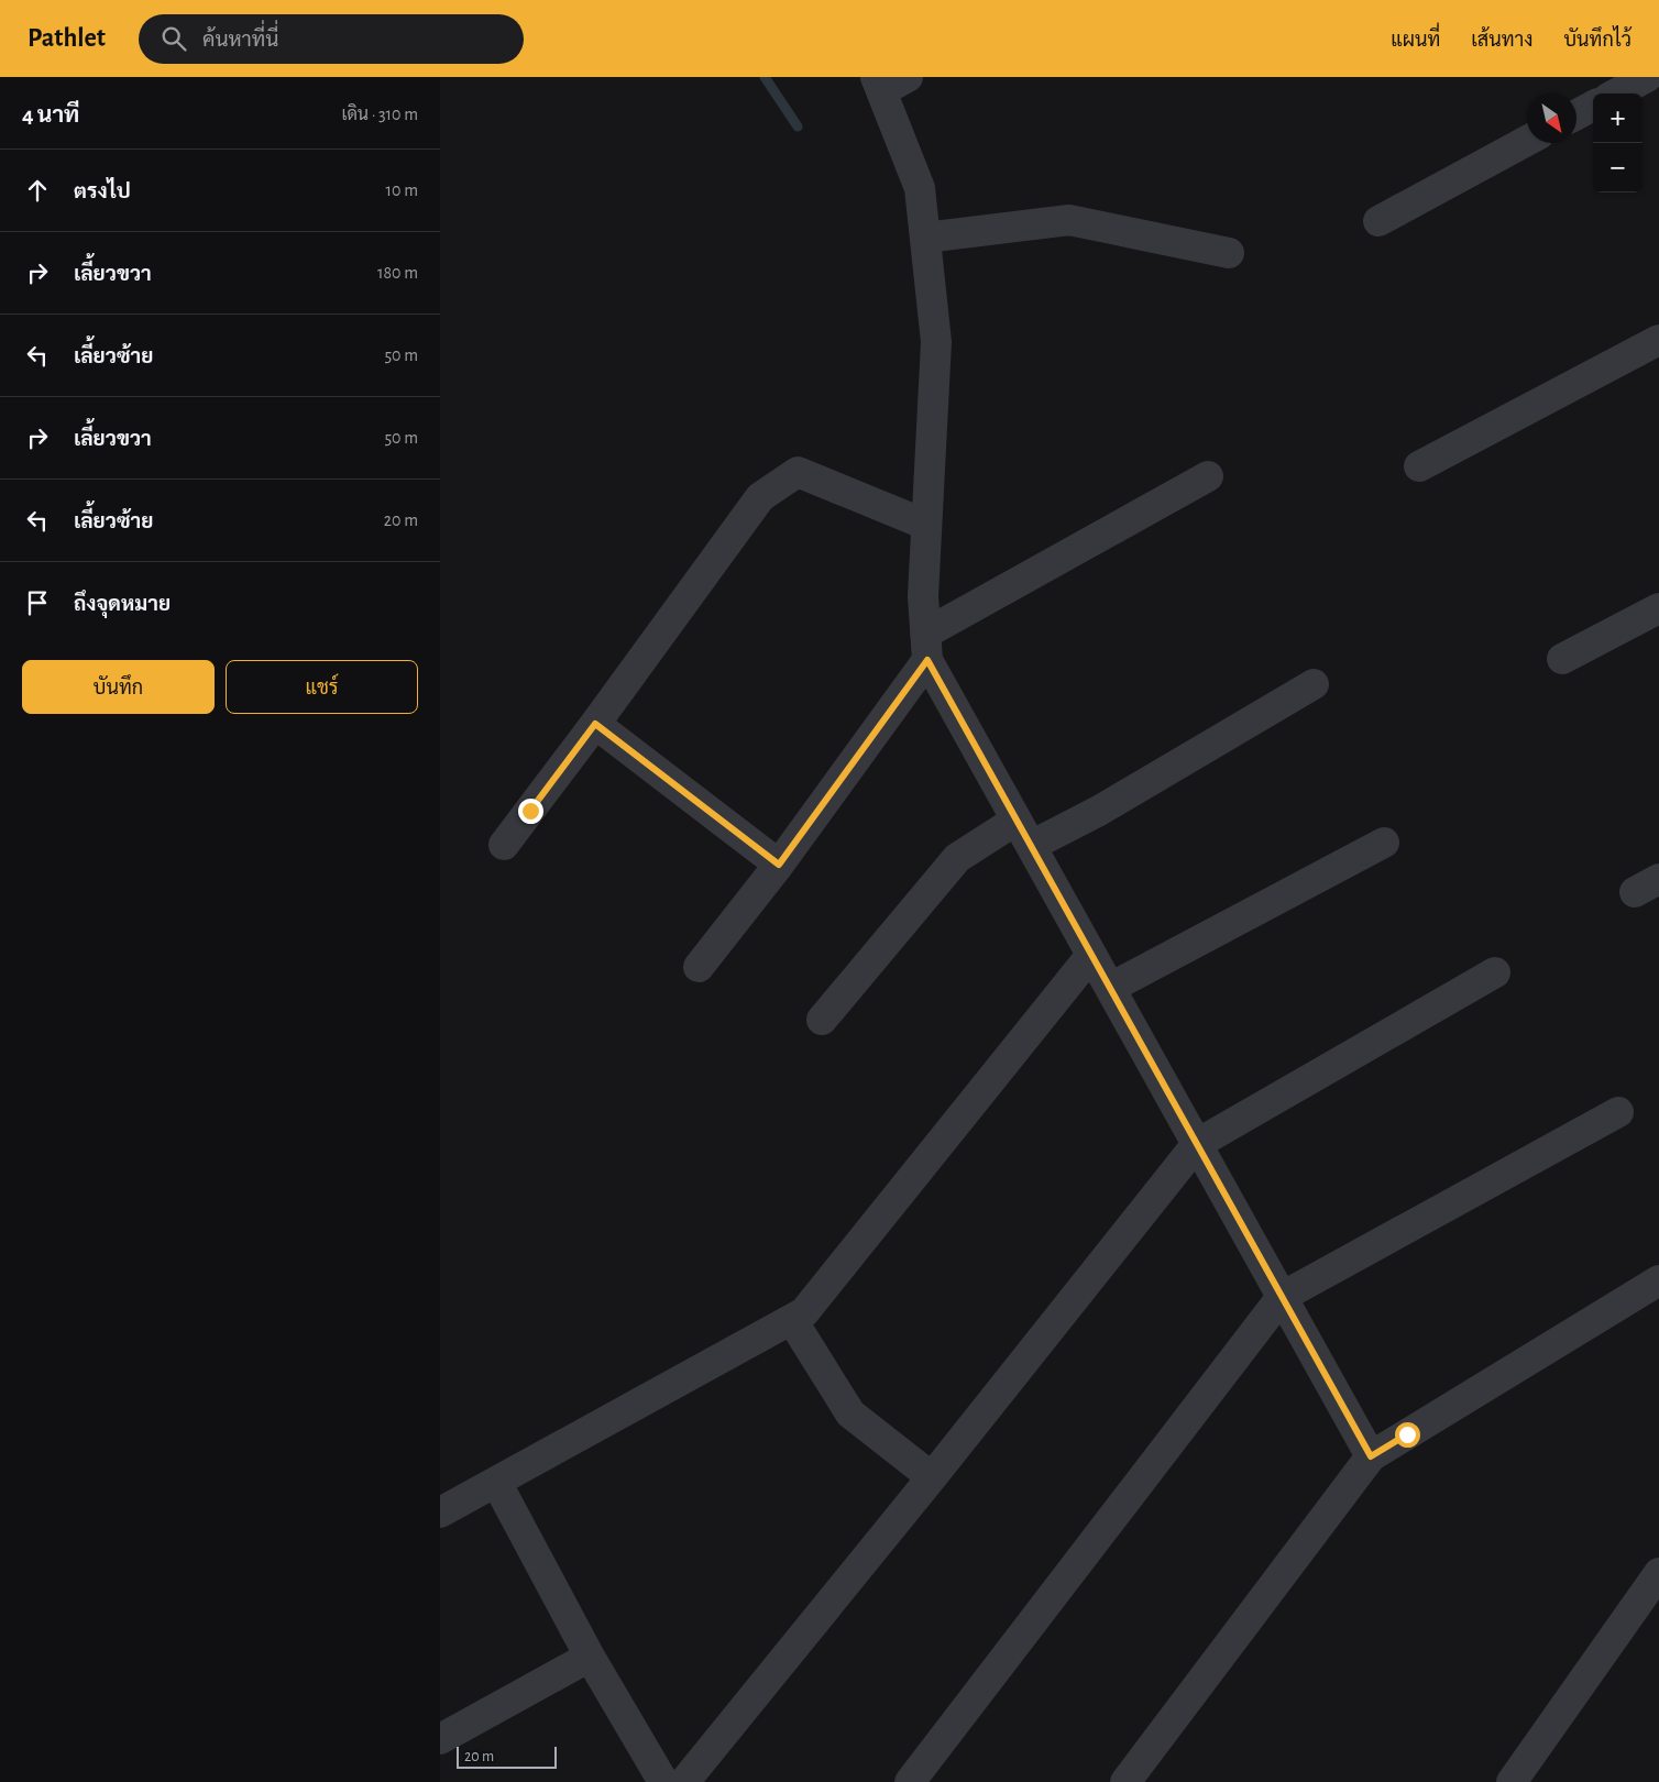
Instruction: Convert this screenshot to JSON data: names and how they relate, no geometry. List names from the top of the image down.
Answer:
{
  "scale_bar": "20 m",
  "north": "bottom right",
  "page": {
    "header": "Pathlet",
    "search": "ค้นหาที่นี่",
    "nav": ["แผนที่", "เส้นทาง", "บันทึกไว้"],
    "heading": ["4 นาที", "เดิน · 310 m"],
    "map_buttons": ["+", "−"],
    "list": [
      ["ตรงไป", "10 m"],
      ["เลี้ยวขวา", "180 m"],
      ["เลี้ยวซ้าย", "50 m"],
      ["เลี้ยวขวา", "50 m"],
      ["เลี้ยวซ้าย", "20 m"],
      "ถึงจุดหมาย"
    ],
    "buttons": ["บันทึก", "แชร์"],
    "scale": "20 m"
  }
}
